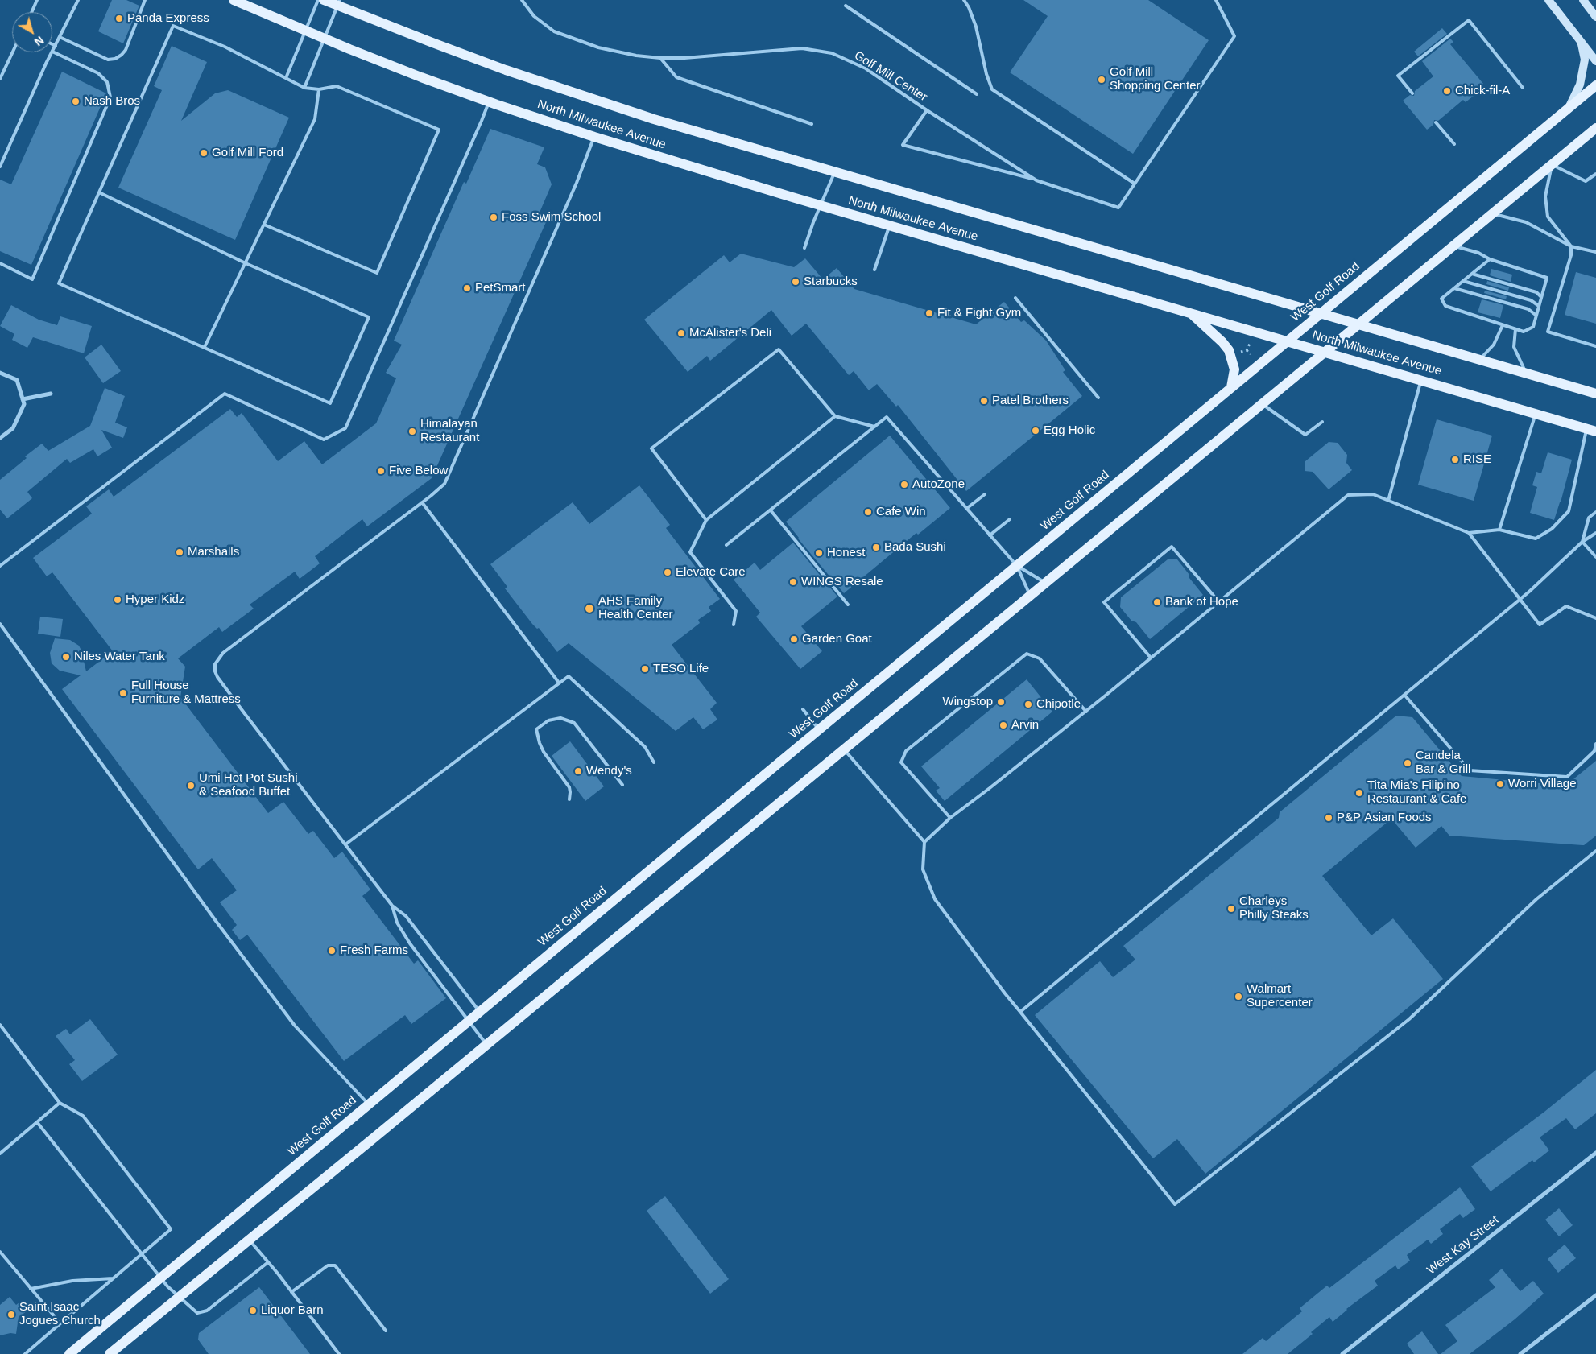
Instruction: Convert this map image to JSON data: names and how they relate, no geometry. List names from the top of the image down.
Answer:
{
  "streets": {
    "main road": ["North Milwaukee Avenue", "West Golf Road"],
    "street": ["West Kay Street"],
    "lane": ["Golf Mill Center"]
  },
  "crossings": [
    ["North Milwaukee Avenue", "West Golf Road"]
  ],
  "places": [
    "Panda Express",
    "Golf Mill Shopping Center",
    "Chick-fil-A",
    "Nash Bros",
    "Golf Mill Ford",
    "Foss Swim School",
    "Starbucks",
    "PetSmart",
    "Fit & Fight Gym",
    "McAlister's Deli",
    "Patel Brothers",
    "Egg Holic",
    "Himalayan Restaurant",
    "RISE",
    "Five Below",
    "AutoZone",
    "Cafe Win",
    "Bada Sushi",
    "Marshalls",
    "Honest",
    "Elevate Care",
    "WINGS Resale",
    "Hyper Kidz",
    "Bank of Hope",
    "AHS Family Health Center",
    "Garden Goat",
    "Niles Water Tank",
    "TESO Life",
    "Full House Furniture & Mattress",
    "Wingstop",
    "Chipotle",
    "Arvin",
    "Candela Bar & Grill",
    "Wendy's",
    "Worri Village",
    "Umi Hot Pot Sushi & Seafood Buffet",
    "Tita Mia's Filipino Restaurant & Cafe",
    "P&P Asian Foods",
    "Charleys Philly Steaks",
    "Fresh Farms",
    "Walmart Supercenter",
    "Liquor Barn",
    "Saint Isaac Jogues Church"
  ],
  "north": "bottom right"
}
